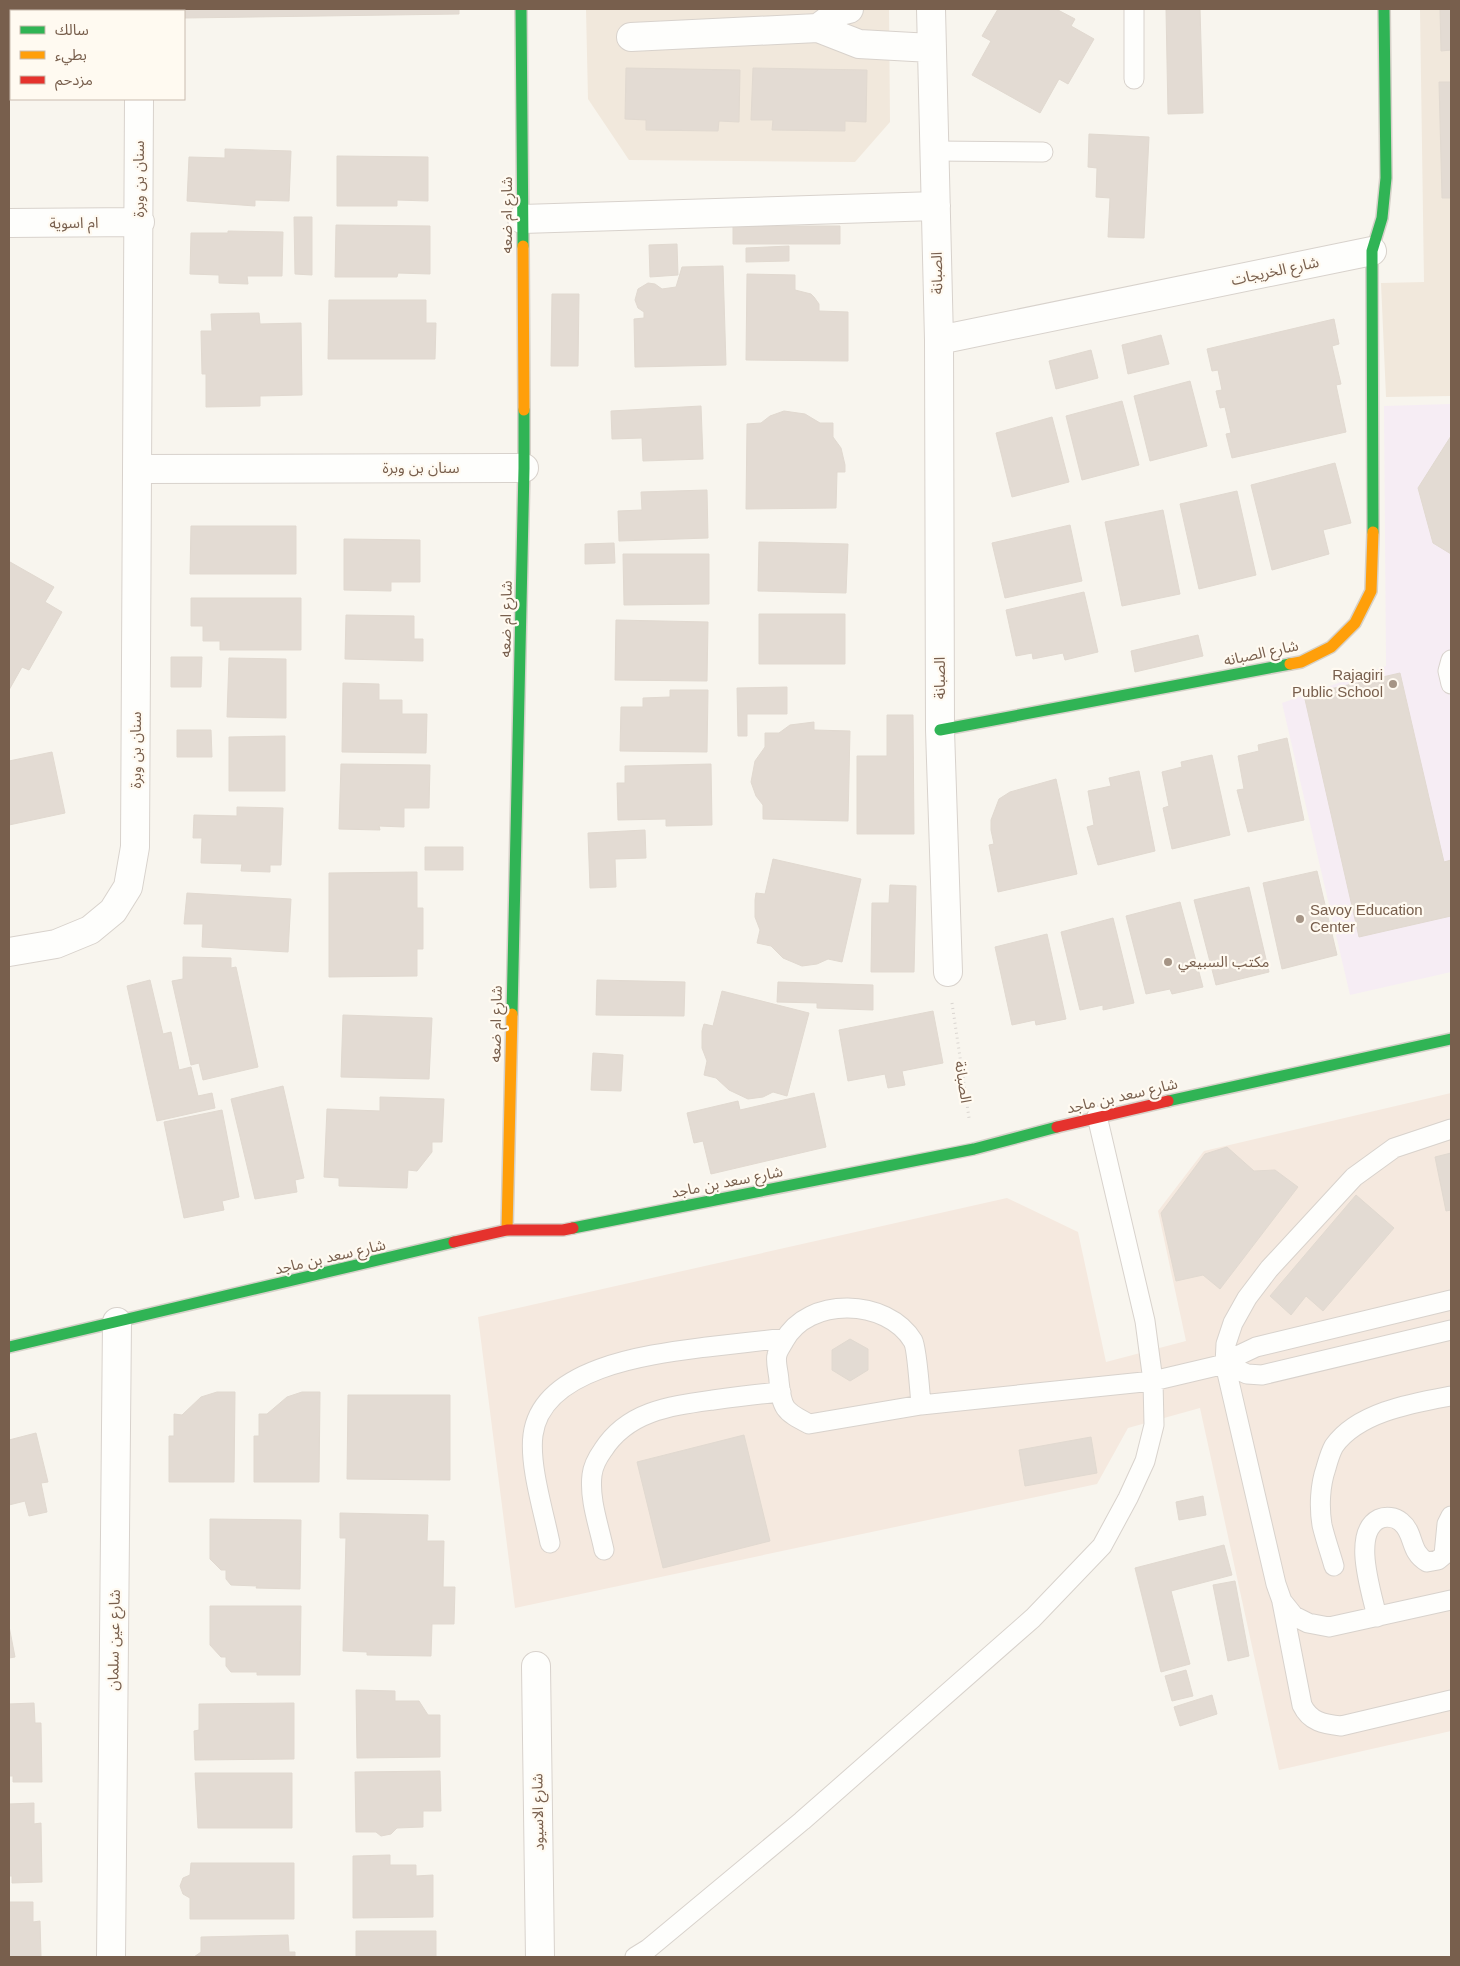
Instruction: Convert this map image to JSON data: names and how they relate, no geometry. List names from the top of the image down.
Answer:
{
  "streets": {
    "street": [
      "سنان بن وبرة",
      "شارع ام ضعه",
      "ام اسوية",
      "شارع الخريجات",
      "الصبانة",
      "شارع الصبانه",
      "شارع سعد بن ماجد",
      "شارع عين سلمان",
      "شارع الاسيود"
    ]
  },
  "crossings": [
    ["سنان بن وبرة", "شارع ام ضعه"],
    ["سنان بن وبرة", "ام اسوية"],
    ["شارع ام ضعه", "شارع سعد بن ماجد"],
    ["شارع الخريجات", "الصبانة"],
    ["شارع الخريجات", "شارع الصبانه"],
    ["الصبانة", "شارع الصبانه"],
    ["الصبانة", "شارع سعد بن ماجد"],
    ["شارع سعد بن ماجد", "شارع عين سلمان"]
  ],
  "places": ["Rajagiri Public School", "Savoy Education Center", "مكتب السبيعي"],
  "legend": ["سالك", "بطيء", "مزدحم"]
}
